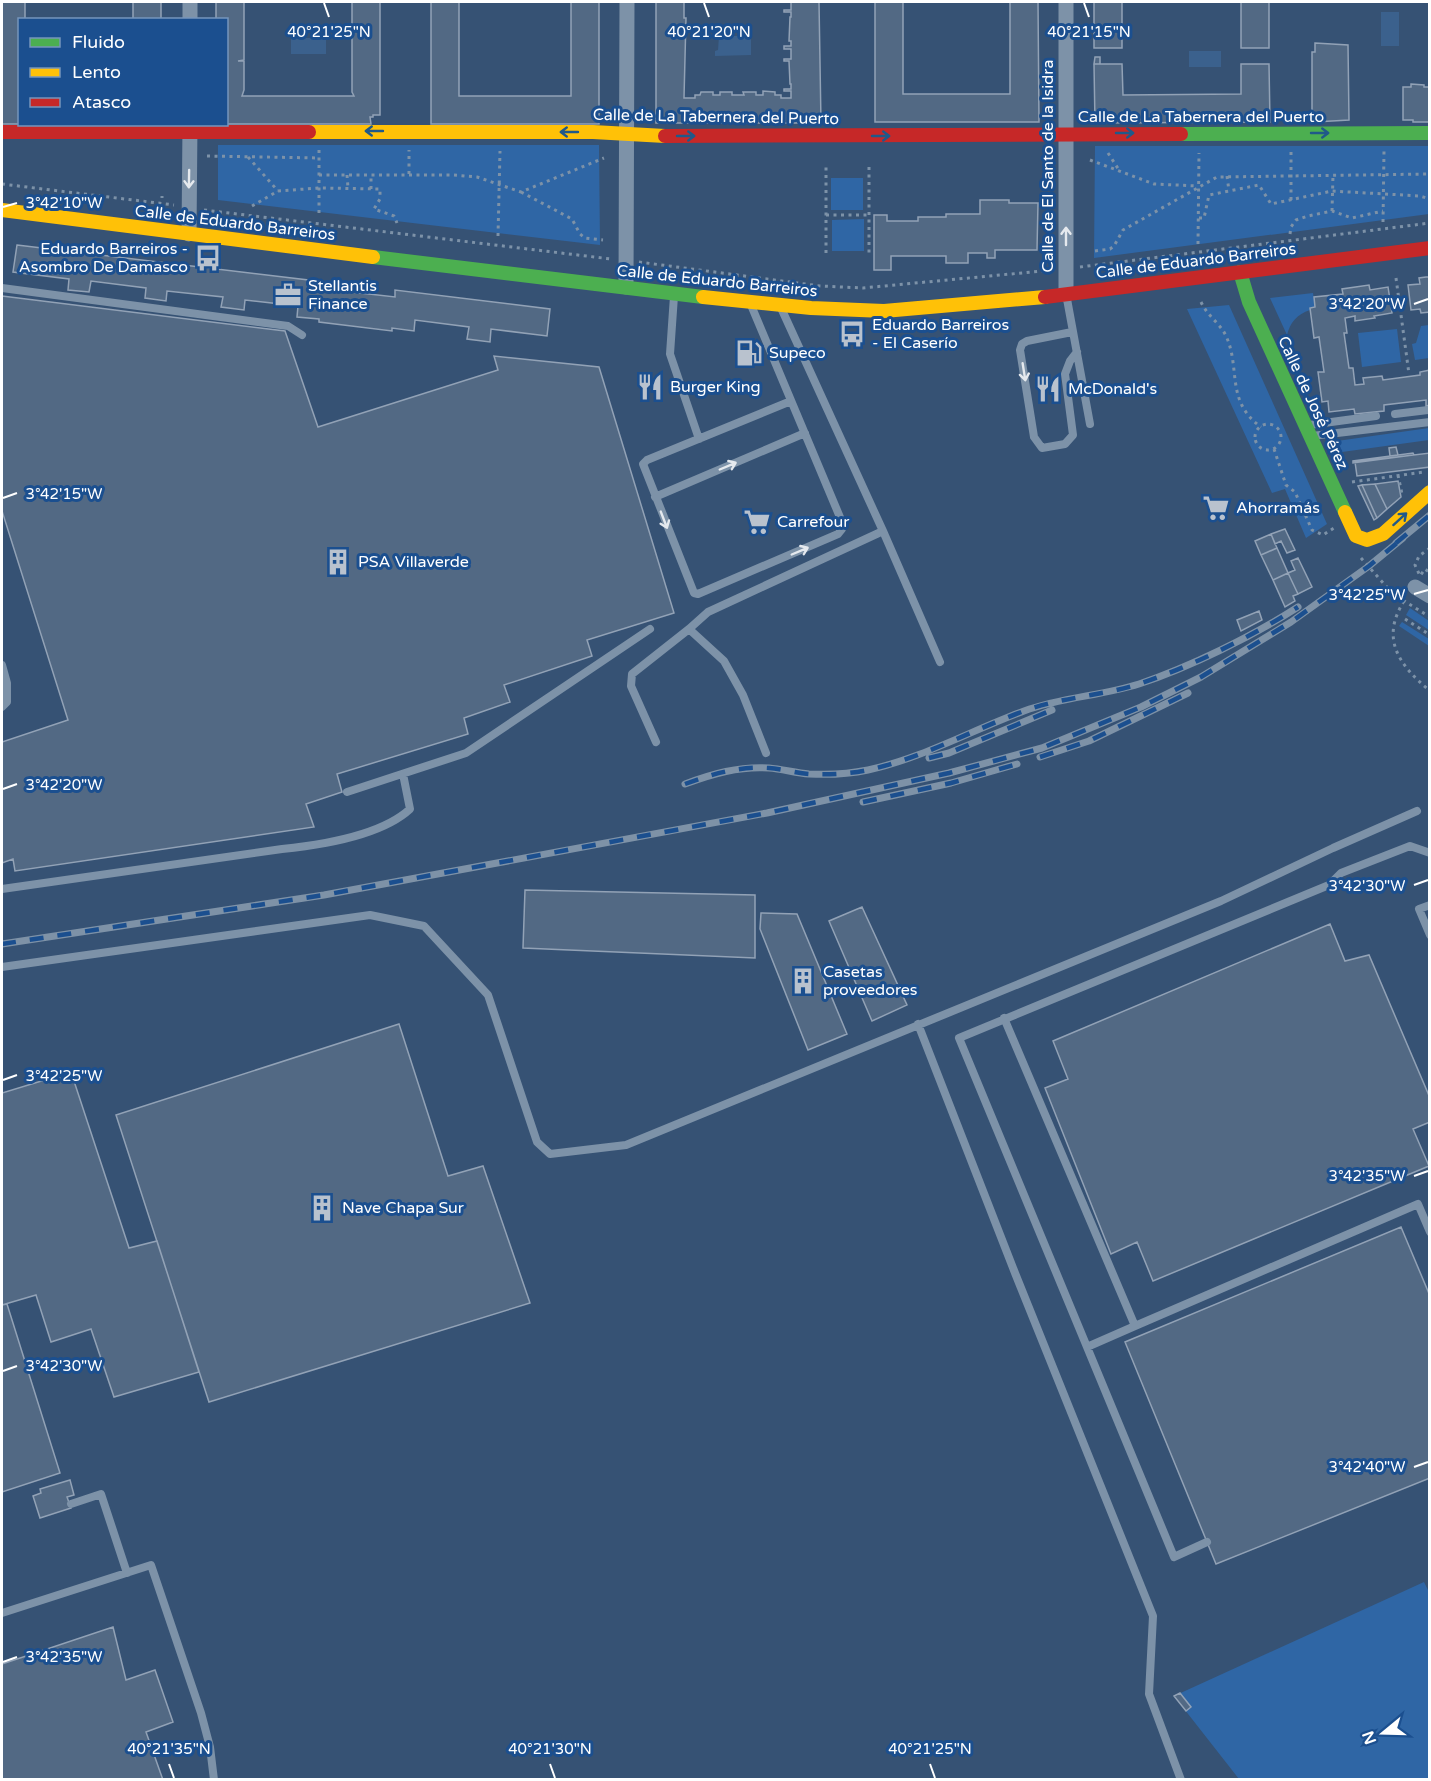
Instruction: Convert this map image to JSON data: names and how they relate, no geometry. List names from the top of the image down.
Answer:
{
  "streets": {
    "street": [
      "Calle de La Tabernera del Puerto",
      "Calle de El Santo de la Isidra",
      "Calle de Eduardo Barreiros",
      "Calle de José Pérez"
    ]
  },
  "crossings": [
    ["Calle de La Tabernera del Puerto", "Calle de El Santo de la Isidra"],
    ["Calle de El Santo de la Isidra", "Calle de Eduardo Barreiros"],
    ["Calle de Eduardo Barreiros", "Calle de José Pérez"]
  ],
  "one_way": ["Calle de El Santo de la Isidra"],
  "places": {
    "bus stop": ["Eduardo Barreiros - Asombro De Damasco", "Eduardo Barreiros - El Caserío"],
    "office": ["Stellantis Finance"],
    "fuel station": ["Supeco"],
    "restaurant": ["Burger King", "McDonald's"],
    "supermarket": ["Ahorramás", "Carrefour"],
    "building": ["PSA Villaverde", "Casetas proveedores", "Nave Chapa Sur"]
  },
  "legend": ["Fluido", "Lento", "Atasco"],
  "north": "left",
  "coordinates": [
    "40°21'25\"N",
    "40°21'20\"N",
    "40°21'15\"N",
    "3°42'10\"W",
    "3°42'20\"W",
    "3°42'15\"W",
    "3°42'25\"W",
    "3°42'30\"W",
    "3°42'35\"W",
    "3°42'40\"W",
    "40°21'35\"N",
    "40°21'30\"N"
  ]
}
